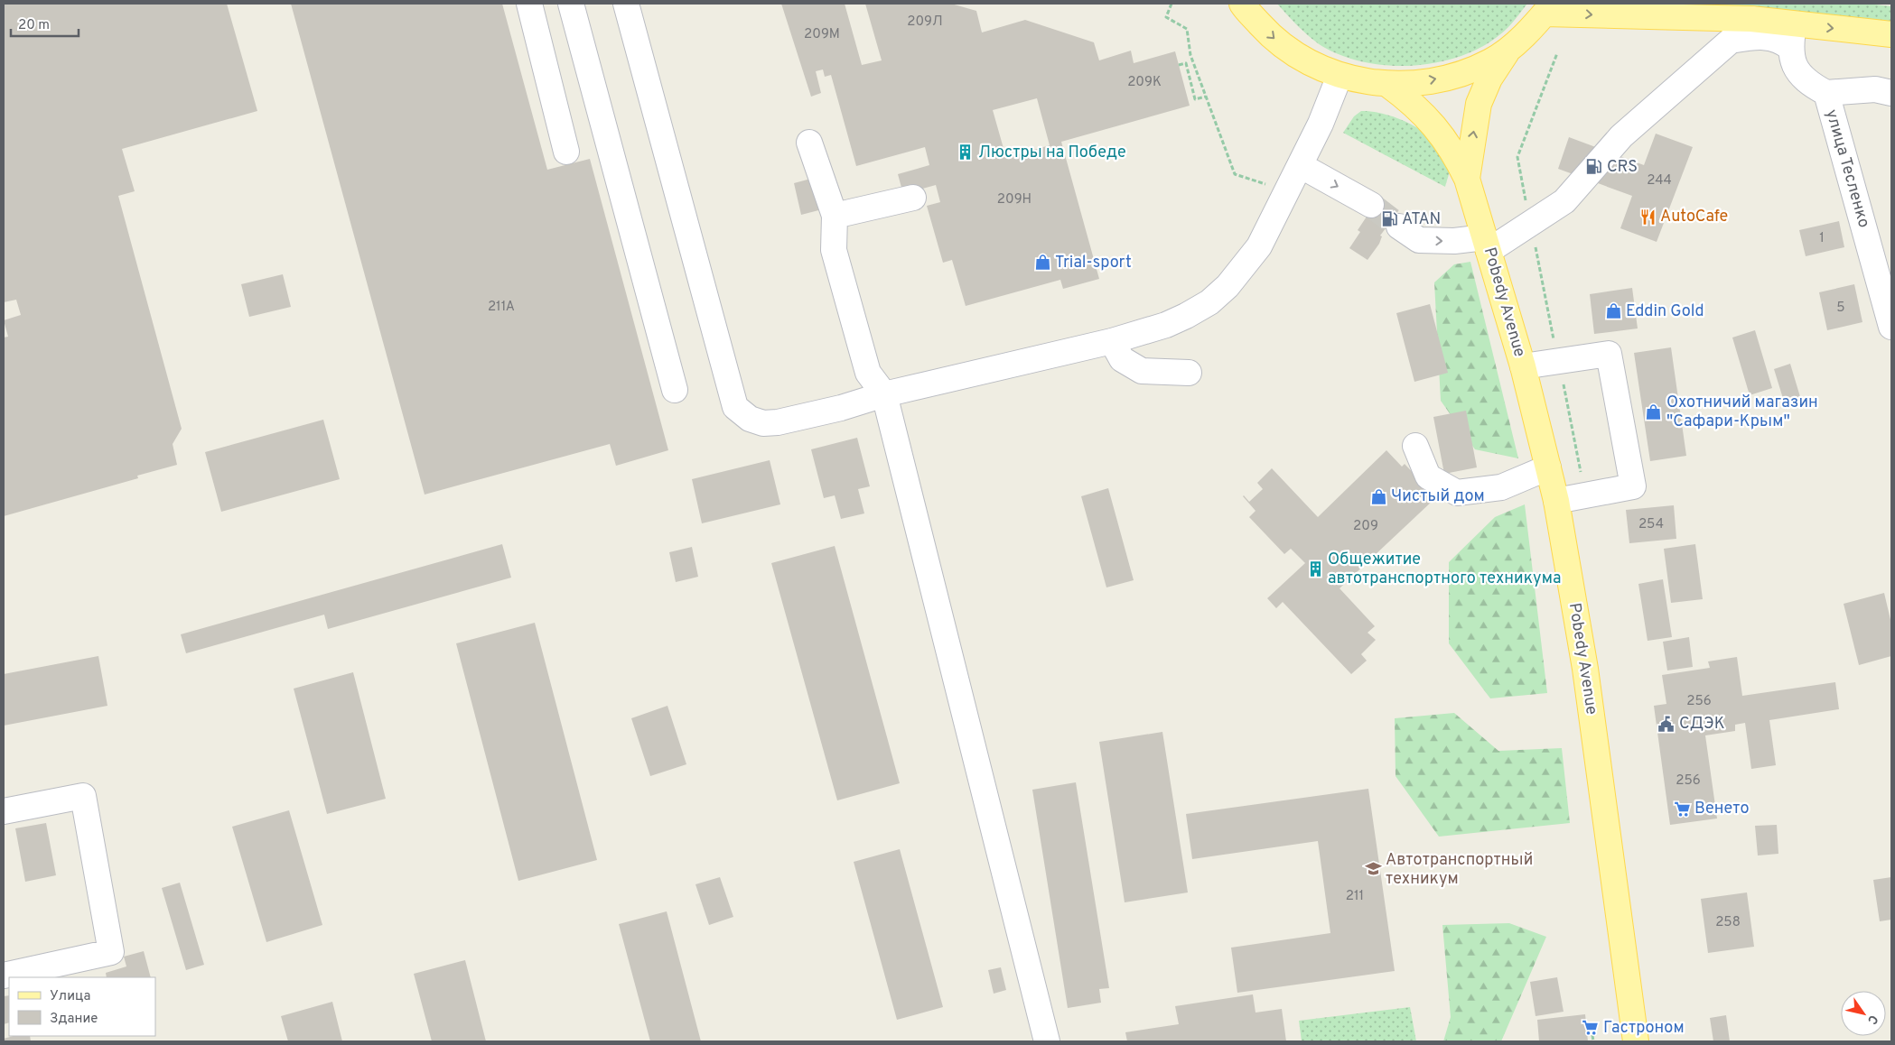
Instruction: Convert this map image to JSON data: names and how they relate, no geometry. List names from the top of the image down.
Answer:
{
  "streets": {
    "main road": ["Pobedy Avenue"],
    "street": ["улица Тесленко"]
  },
  "places": {
    "building": ["Люстры на Победе", "Общежитие автотранспортного техникума"],
    "fuel station": ["CRS", "ATAN"],
    "restaurant": ["AutoCafe"],
    "shop": [
      "Trial-sport",
      "Eddin Gold",
      "Охотничий магазин \"Сафари-Крым\"",
      "Чистый дом"
    ],
    "public building": ["СДЭК"],
    "supermarket": ["Венето", "Гастроном"],
    "school or university": ["Автотранспортный техникум"]
  },
  "house_numbers": [
    "209Л",
    "209М",
    "209К",
    "244",
    "209Н",
    "1",
    "211А",
    "5",
    "254",
    "209",
    "256",
    "256",
    "211",
    "258"
  ],
  "legend": ["Улица", "Здание"],
  "scale_bar": "20 m",
  "north": "bottom right"
}
